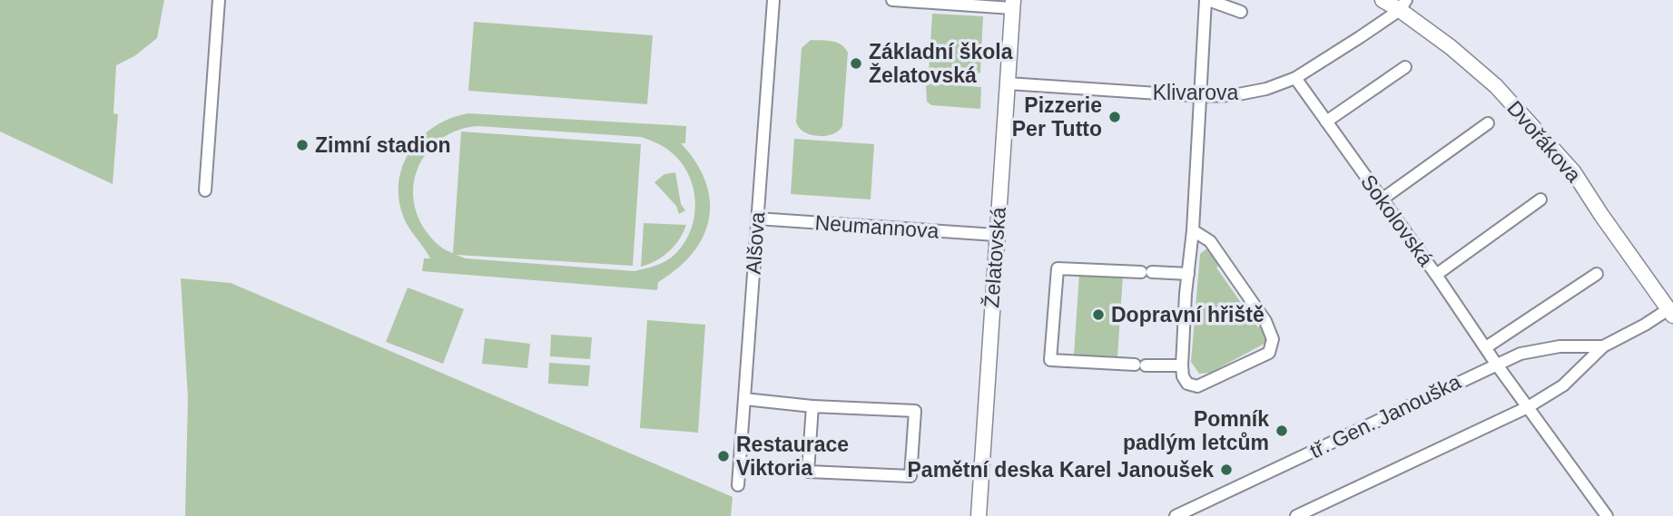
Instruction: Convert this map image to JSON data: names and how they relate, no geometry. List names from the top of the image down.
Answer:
{
  "streets": {
    "main road": ["Dvořákova", "Želatovská"],
    "street": [
      "Klivarova",
      "Sokolovská",
      "Neumannova",
      "Alšova",
      "tř. Gen. Janouška"
    ]
  },
  "crossings": [
    ["Klivarova", "Dvořákova"],
    ["Klivarova", "Sokolovská"],
    ["Klivarova", "Želatovská"],
    ["Dvořákova", "tř. Gen. Janouška"],
    ["Sokolovská", "tř. Gen. Janouška"],
    ["Neumannova", "Alšova"],
    ["Neumannova", "Želatovská"]
  ],
  "places": [
    "Základní škola Želatovská",
    "Pizzerie Per Tutto",
    "Zimní stadion",
    "Dopravní hřiště",
    "Pomník padlým letcům",
    "Restaurace Viktoria",
    "Pamětní deska Karel Janoušek"
  ]
}
